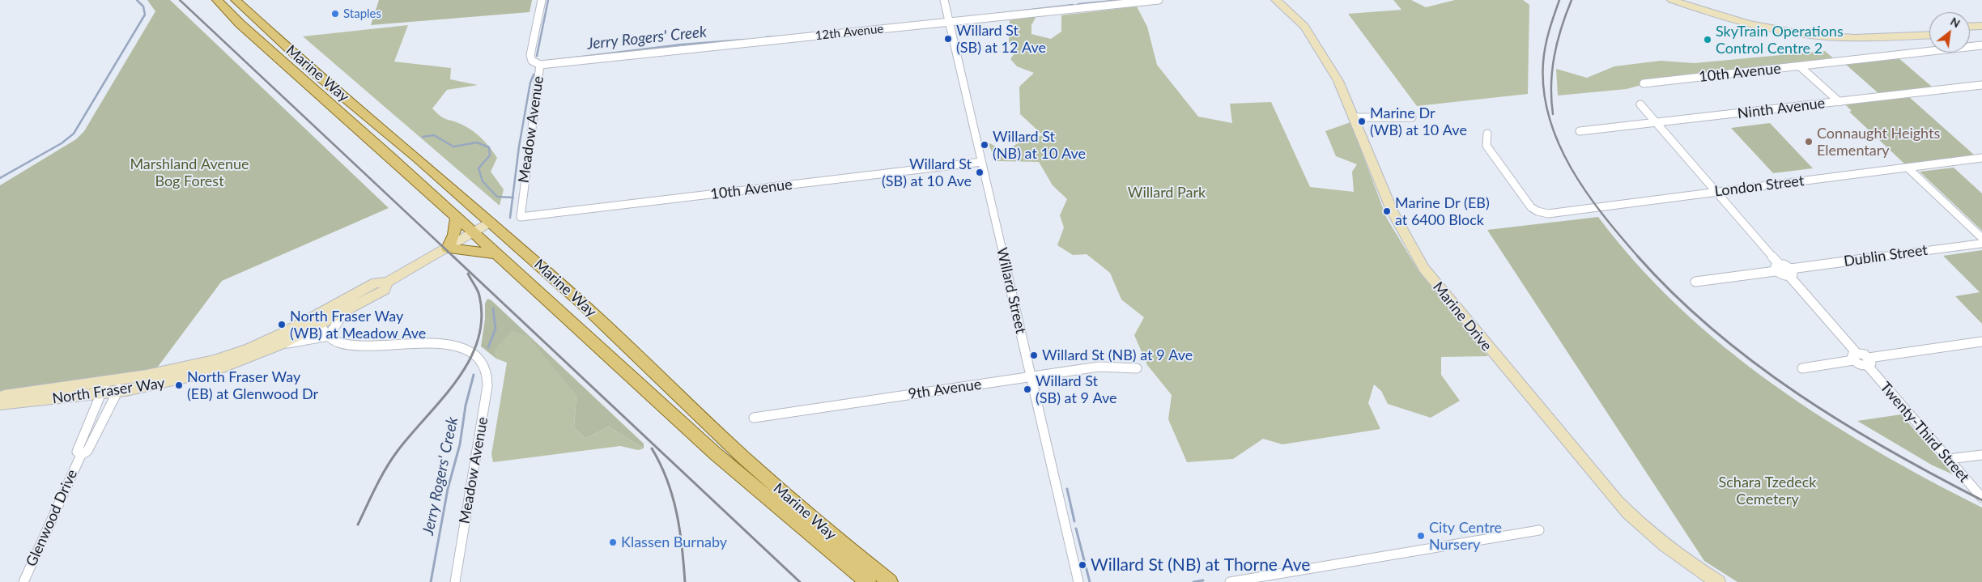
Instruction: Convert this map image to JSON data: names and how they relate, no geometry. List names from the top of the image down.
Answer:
{
  "streets": {
    "main road": ["Marine Way"],
    "street": [
      "12th Avenue",
      "10th Avenue",
      "Ninth Avenue",
      "Meadow Avenue",
      "London Street",
      "Dublin Street",
      "Willard Street",
      "Marine Drive",
      "9th Avenue",
      "North Fraser Way",
      "Twenty-Third Street",
      "Glenwood Drive"
    ]
  },
  "crossings": [
    ["12th Avenue", "Meadow Avenue"],
    ["12th Avenue", "Willard Street"],
    ["10th Avenue", "Meadow Avenue"],
    ["10th Avenue", "Willard Street"],
    ["Marine Way", "North Fraser Way"],
    ["Willard Street", "9th Avenue"],
    ["North Fraser Way", "Glenwood Drive"]
  ],
  "water": ["Jerry Rogers' Creek"],
  "parks": ["Marshland Avenue Bog Forest", "Willard Park", "Schara Tzedeck Cemetery"],
  "places": [
    "Staples",
    "Willard St (SB) at 12 Ave",
    "SkyTrain Operations Control Centre 2",
    "Marine Dr (WB) at 10 Ave",
    "Connaught Heights Elementary",
    "Willard St (NB) at 10 Ave",
    "Willard St (SB) at 10 Ave",
    "Marine Dr (EB) at 6400 Block",
    "North Fraser Way (WB) at Meadow Ave",
    "Willard St (NB) at 9 Ave",
    "North Fraser Way (EB) at Glenwood Dr",
    "Willard St (SB) at 9 Ave",
    "City Centre Nursery",
    "Klassen Burnaby",
    "Willard St (NB) at Thorne Ave"
  ],
  "north": "top right"
}
